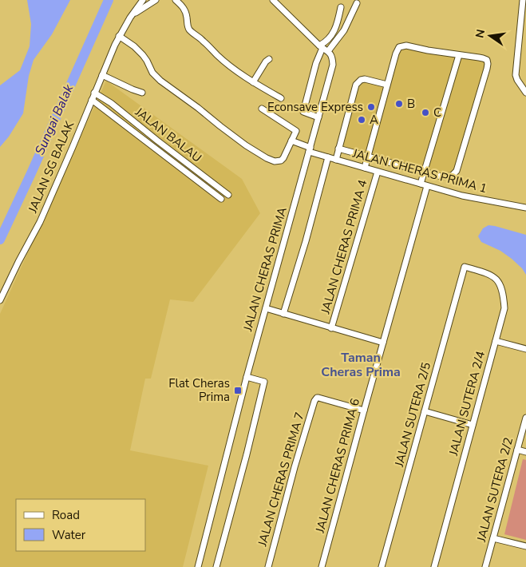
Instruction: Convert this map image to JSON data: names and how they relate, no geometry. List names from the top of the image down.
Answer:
{
  "streets": {
    "street": [
      "JALAN BALAU",
      "JALAN SG BALAK",
      "JALAN CHERAS PRIMA 1",
      "JALAN CHERAS PRIMA 4",
      "JALAN CHERAS PRIMA",
      "JALAN SUTERA 2/4",
      "JALAN SUTERA 2/5",
      "JALAN CHERAS PRIMA 6",
      "JALAN CHERAS PRIMA 7",
      "JALAN SUTERA 2/2"
    ]
  },
  "crossings": [
    ["JALAN BALAU", "JALAN SG BALAK"],
    ["JALAN CHERAS PRIMA 1", "JALAN CHERAS PRIMA 4"],
    ["JALAN CHERAS PRIMA 1", "JALAN CHERAS PRIMA"],
    ["JALAN CHERAS PRIMA 1", "JALAN CHERAS PRIMA 6"],
    ["JALAN SUTERA 2/4", "JALAN SUTERA 2/5"],
    ["JALAN CHERAS PRIMA 6", "JALAN CHERAS PRIMA 7"]
  ],
  "districts": ["Taman Cheras Prima"],
  "water": ["Sungai Balak"],
  "places": {
    "other": [
      "B",
      "Econsave Express",
      "C",
      "A"
    ],
    "transit": ["Flat Cheras Prima"]
  },
  "legend": ["Road", "Water"],
  "north": "left"
}
